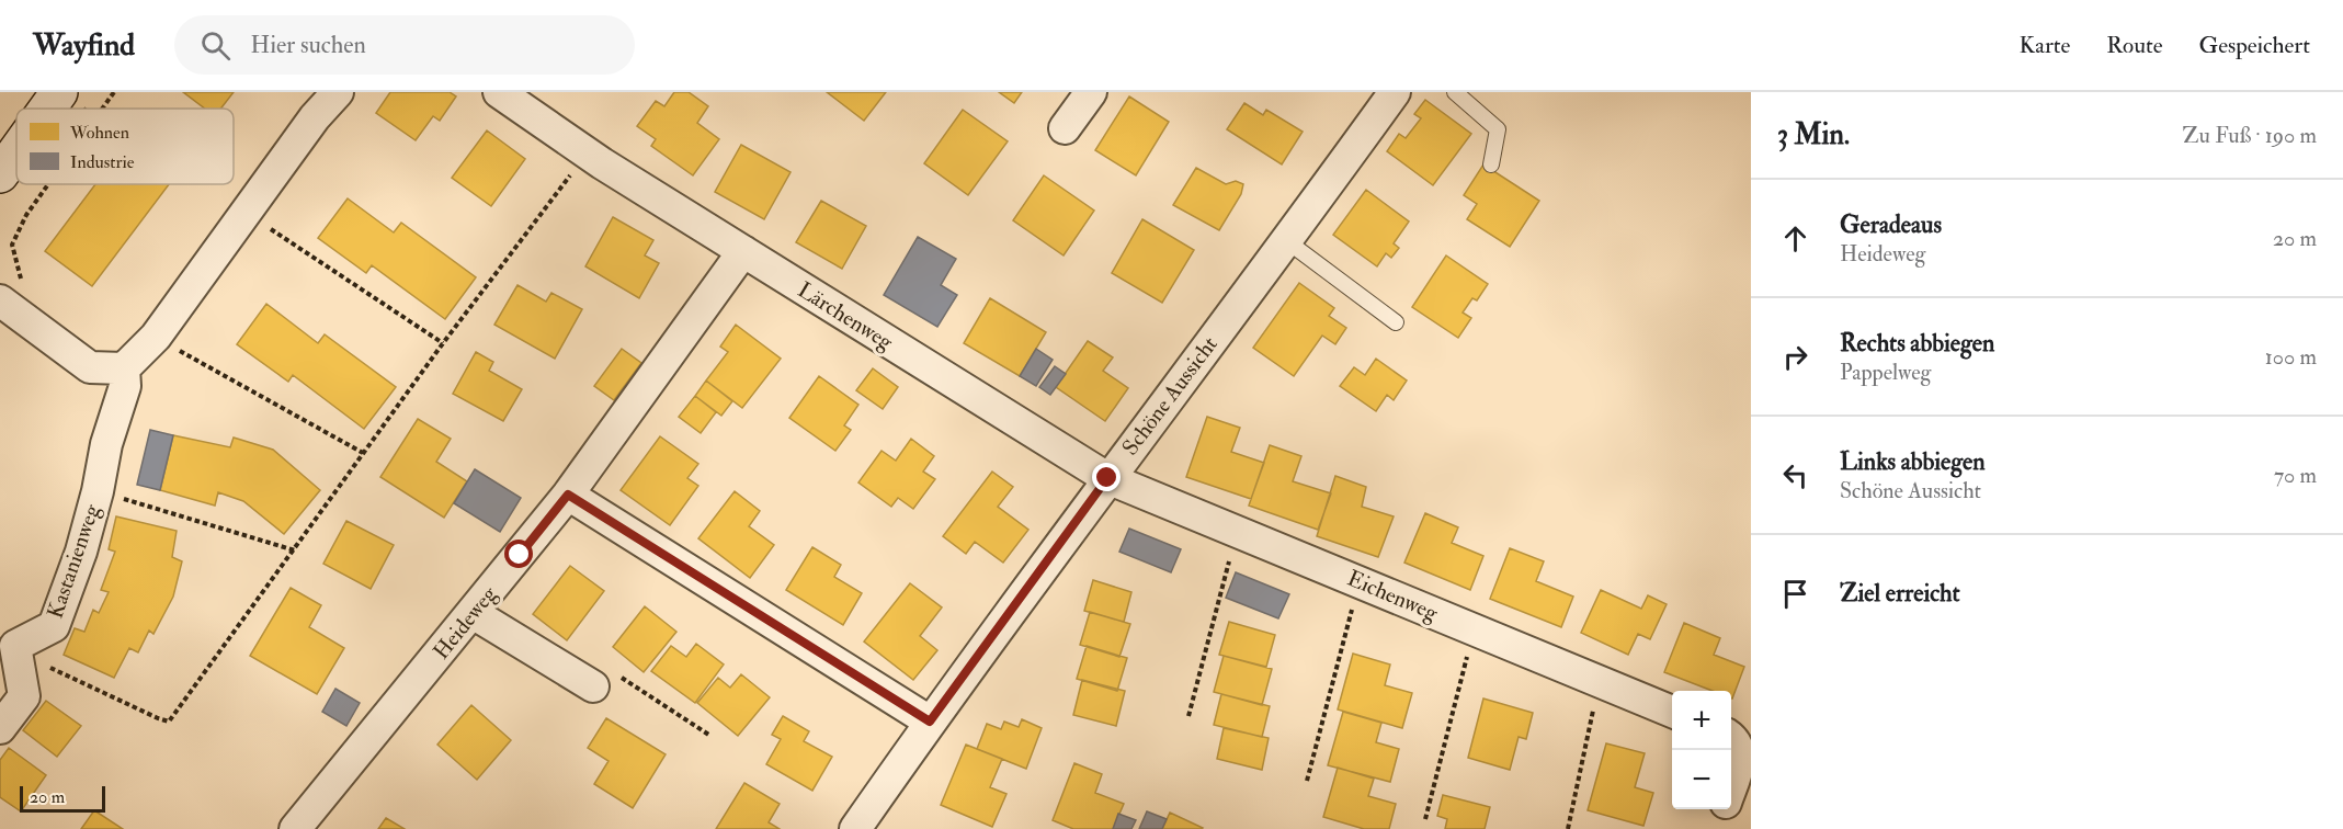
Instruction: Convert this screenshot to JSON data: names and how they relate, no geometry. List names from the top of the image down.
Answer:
{
  "streets": {
    "street": [
      "Lärchenweg",
      "Schöne Aussicht",
      "Kastanienweg",
      "Eichenweg",
      "Heideweg"
    ]
  },
  "crossings": [
    ["Lärchenweg", "Schöne Aussicht"],
    ["Lärchenweg", "Eichenweg"],
    ["Lärchenweg", "Heideweg"],
    ["Schöne Aussicht", "Eichenweg"]
  ],
  "legend": ["Wohnen", "Industrie"],
  "scale_bar": "20 m",
  "page": {
    "header": "Wayfind",
    "search": "Hier suchen",
    "nav": ["Karte", "Route", "Gespeichert"],
    "heading": ["3 Min.", "Zu Fuß · 190 m"],
    "list": [
      ["Geradeaus", "Heideweg", "20 m"],
      ["Rechts abbiegen", "Pappelweg", "100 m"],
      ["Links abbiegen", "Schöne Aussicht", "70 m"],
      "Ziel erreicht"
    ],
    "map_buttons": ["+", "−"],
    "scale": "20 m"
  }
}
